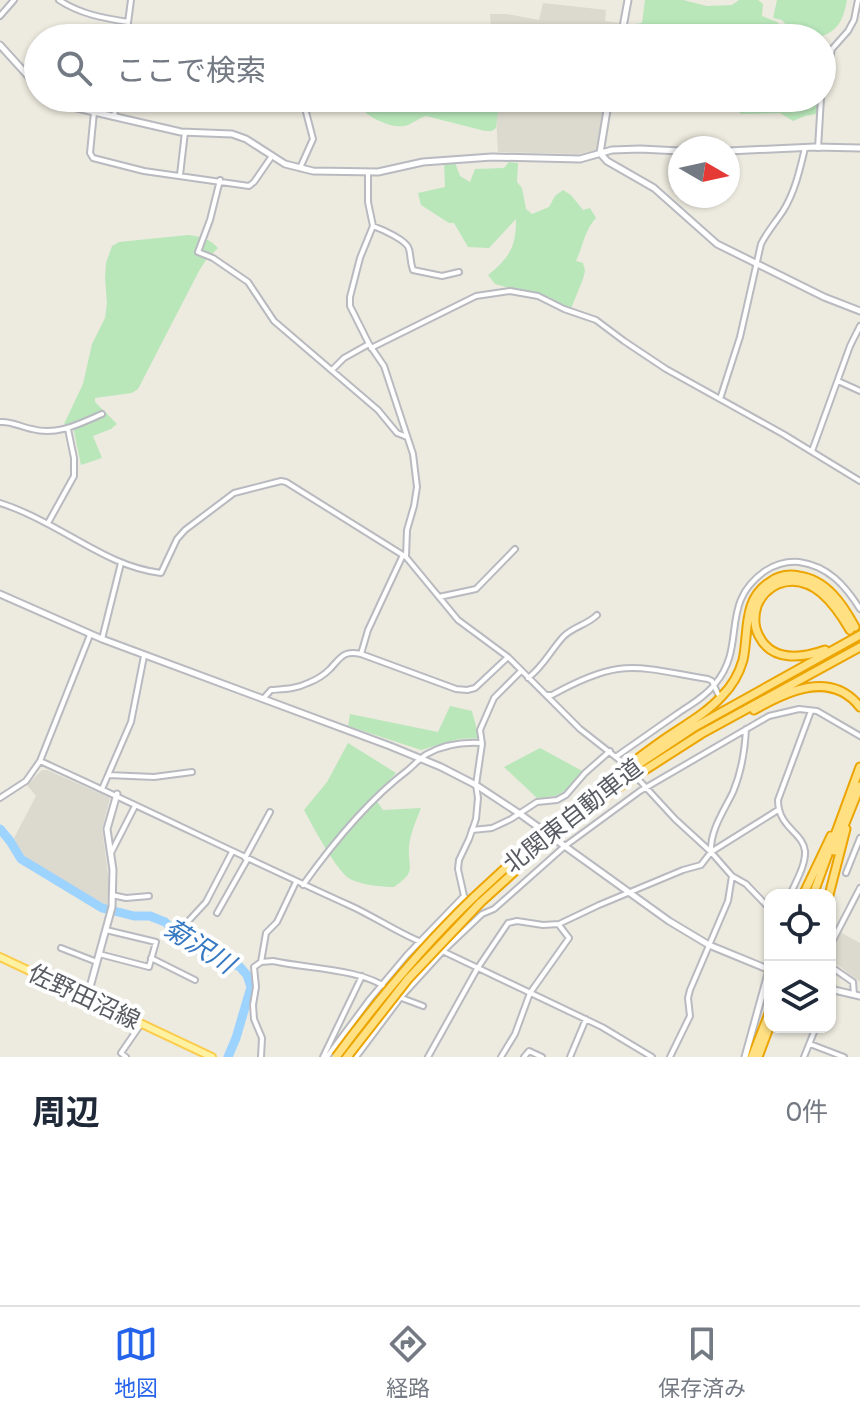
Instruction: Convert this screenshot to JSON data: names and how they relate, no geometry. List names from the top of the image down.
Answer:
{
  "streets": {
    "highway": ["北関東自動車道"],
    "main road": ["佐野田沼線"]
  },
  "water": ["菊沢川"],
  "north": "right",
  "page": {
    "search": "ここで検索",
    "heading": ["周辺", "0件"],
    "nav": ["地図", "経路", "保存済み"]
  }
}
